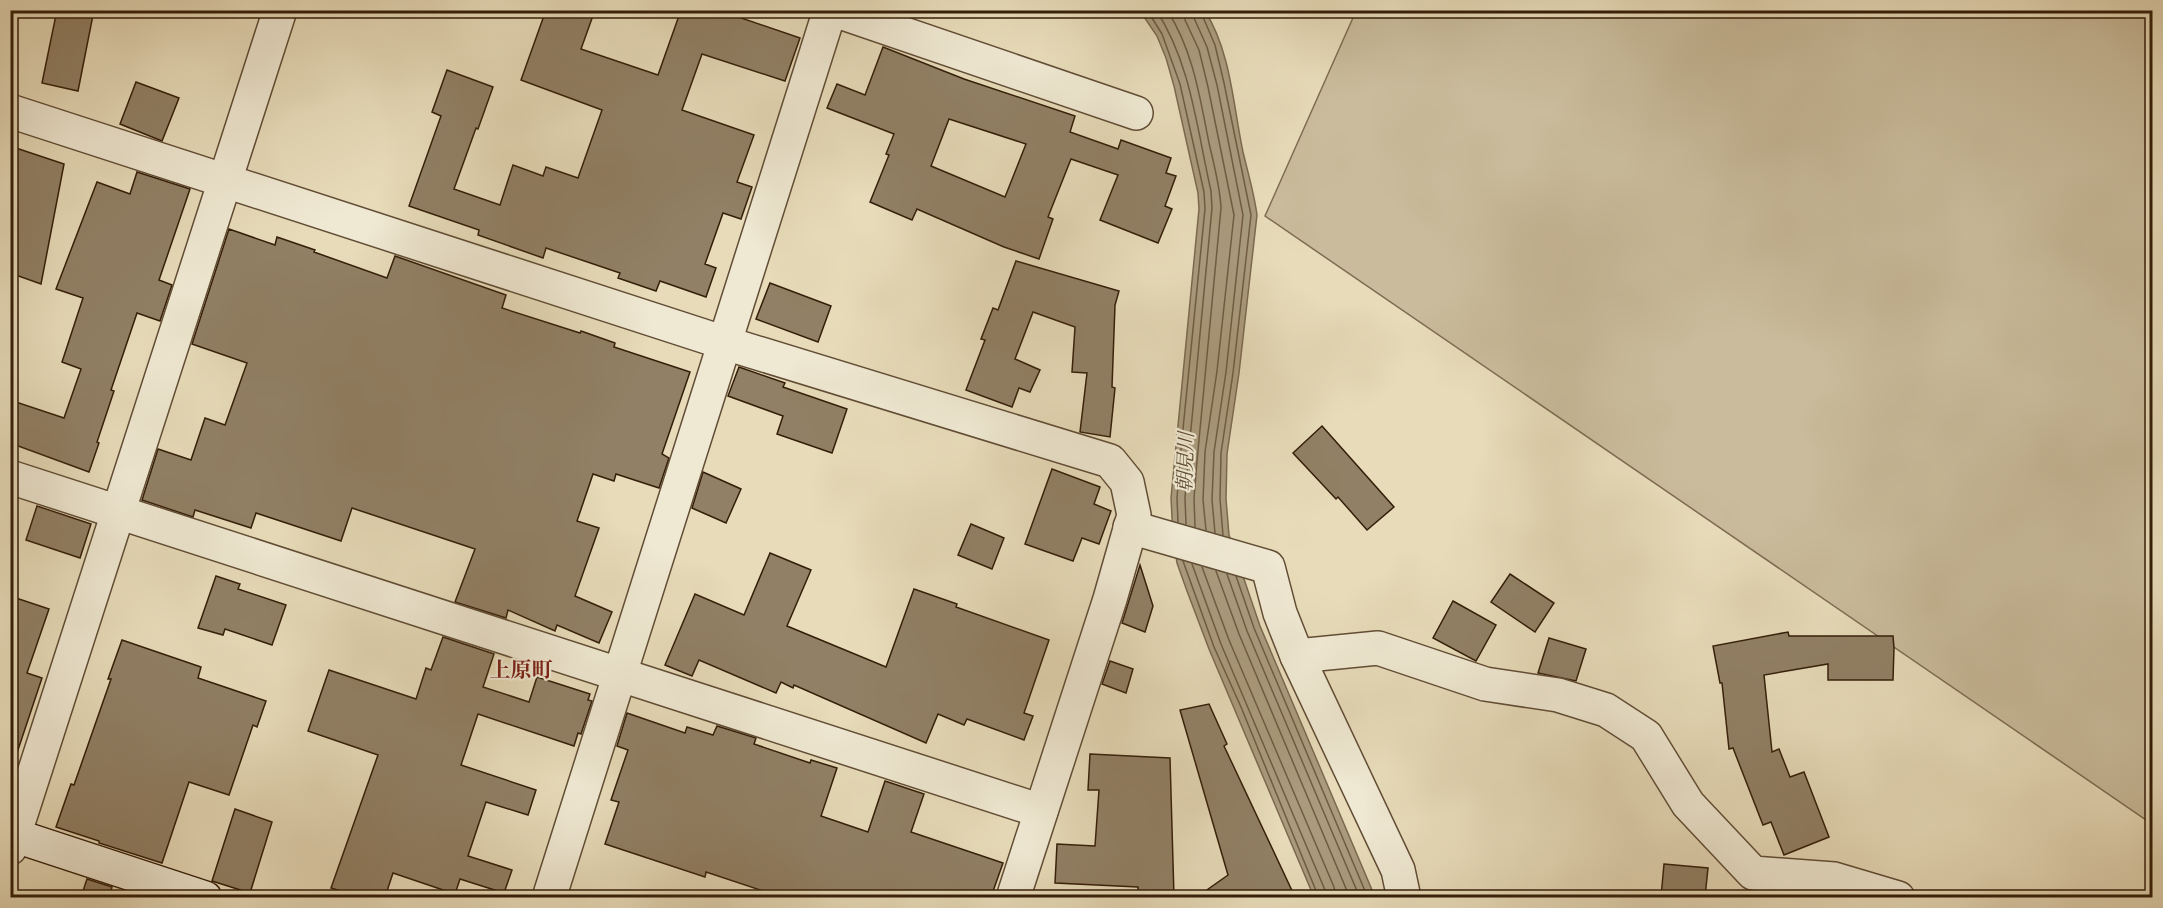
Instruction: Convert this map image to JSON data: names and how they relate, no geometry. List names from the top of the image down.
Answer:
{
  "districts": ["上原町"],
  "water": ["朝見川"]
}
